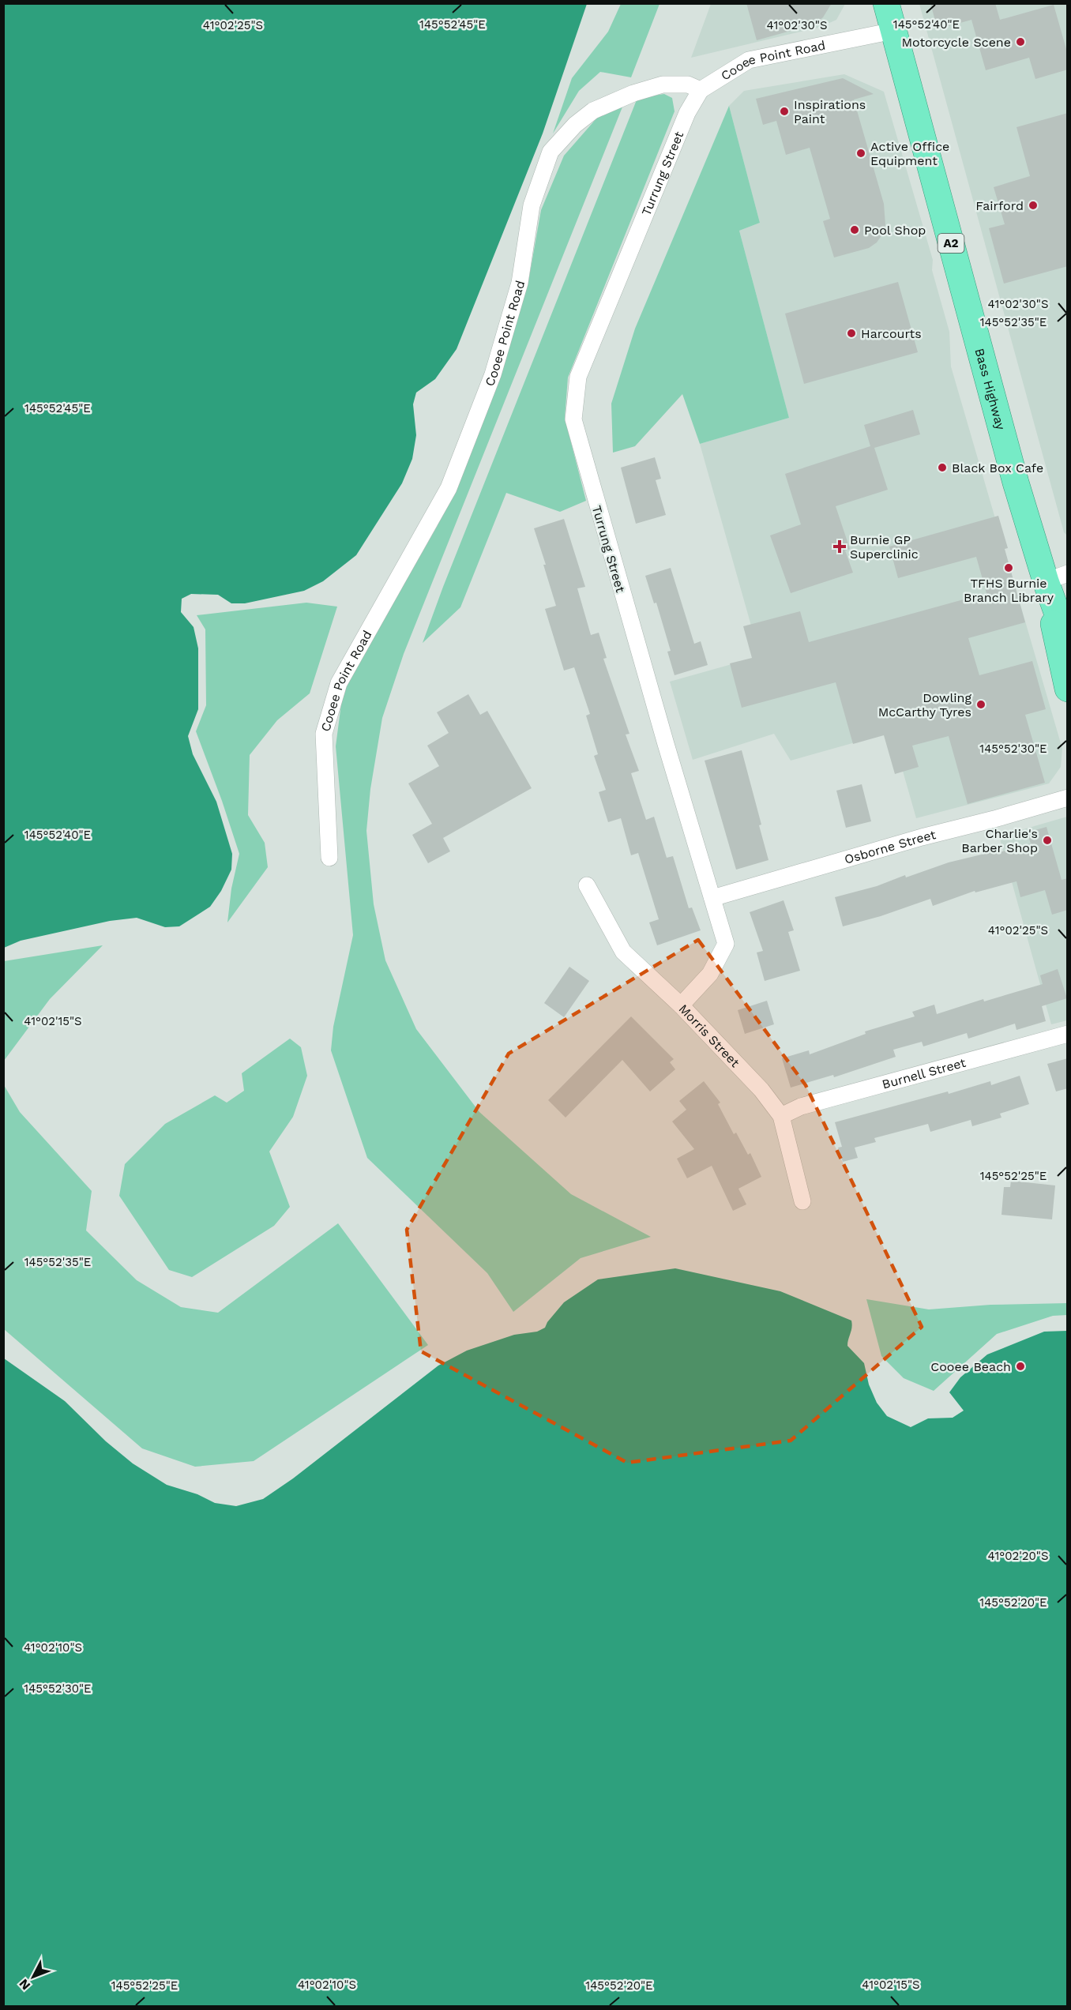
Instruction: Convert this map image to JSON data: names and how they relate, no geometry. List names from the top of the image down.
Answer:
{
  "streets": {
    "highway": ["A2", "Bass Highway"],
    "street": [
      "Cooee Point Road",
      "Turrung Street",
      "Osborne Street",
      "Morris Street",
      "Burnell Street"
    ]
  },
  "crossings": [
    ["Cooee Point Road", "Turrung Street"],
    ["Cooee Point Road", "Bass Highway"],
    ["Turrung Street", "Osborne Street"],
    ["Turrung Street", "Morris Street"],
    ["Morris Street", "Burnell Street"]
  ],
  "places": {
    "other": [
      "Motorcycle Scene",
      "Inspirations Paint",
      "Active Office Equipment",
      "Fairford",
      "Pool Shop",
      "Harcourts",
      "Black Box Cafe",
      "TFHS Burnie Branch Library",
      "Dowling McCarthy Tyres",
      "Charlie's Barber Shop",
      "Cooee Beach"
    ],
    "health": ["Burnie GP Superclinic"]
  },
  "north": "bottom left",
  "coordinates": [
    "145°52'45\"E",
    "145°52'40\"E",
    "41°02'25\"S",
    "41°02'30\"S",
    "145°52'35\"E",
    "145°52'30\"E",
    "41°02'15\"S",
    "145°52'25\"E",
    "41°02'20\"S",
    "145°52'20\"E",
    "41°02'10\"S"
  ]
}
